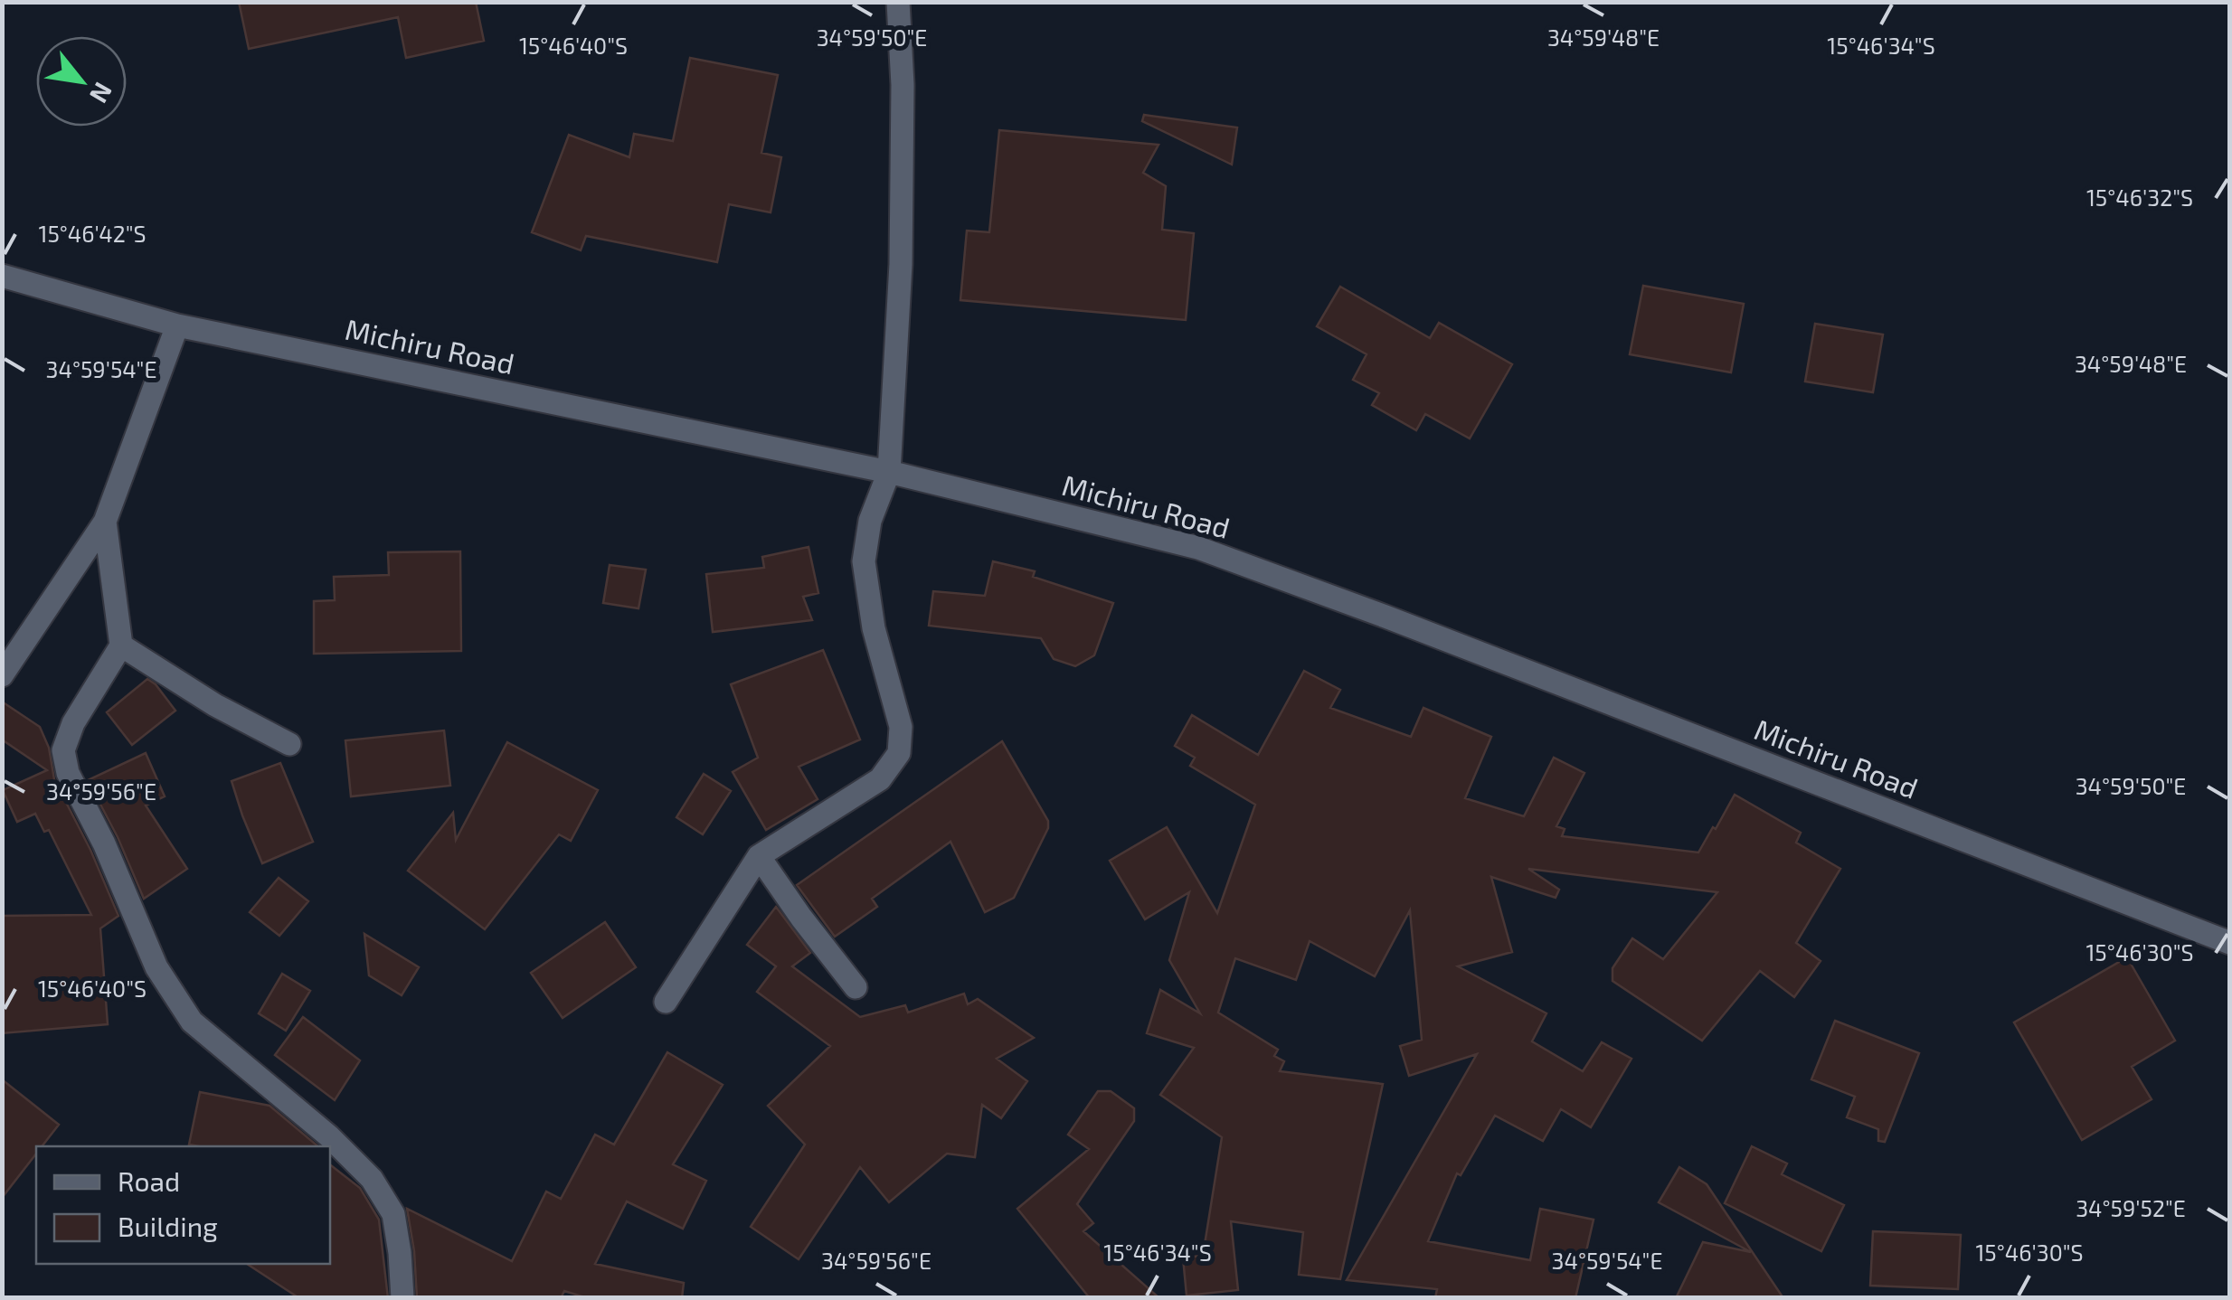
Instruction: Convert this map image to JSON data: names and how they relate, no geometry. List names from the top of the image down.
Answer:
{
  "streets": {
    "street": ["Michiru Road"]
  },
  "legend": ["Road", "Building"],
  "north": "bottom right",
  "coordinates": [
    "34°59'50\"E",
    "34°59'48\"E",
    "15°46'40\"S",
    "15°46'34\"S",
    "15°46'32\"S",
    "15°46'42\"S",
    "34°59'54\"E",
    "34°59'56\"E",
    "15°46'30\"S",
    "34°59'52\"E"
  ]
}
